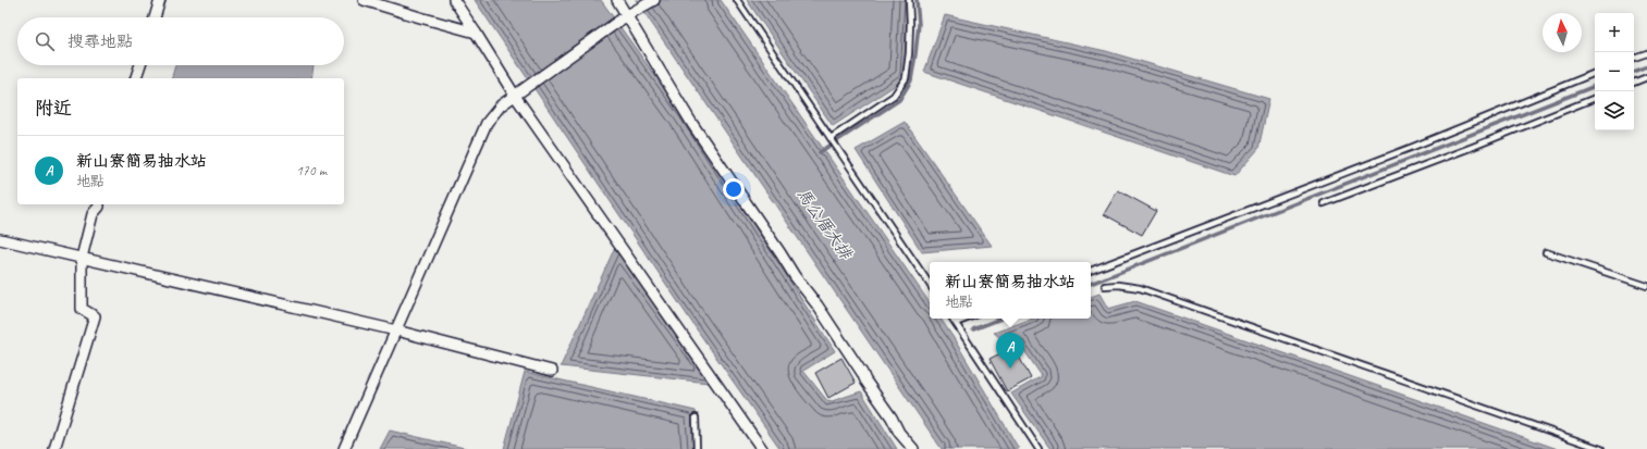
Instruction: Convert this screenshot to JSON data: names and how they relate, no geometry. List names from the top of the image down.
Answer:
{
  "water": ["馬公厝大排"],
  "north": "top",
  "page": {
    "map_buttons": ["+", "−"],
    "search": "搜尋地點",
    "heading": "附近",
    "list": [
      {
        "mark": "A",
        "name": "新山寮簡易抽水站",
        "note": "地點",
        "value": "170 m"
      }
    ],
    "popup": ["新山寮簡易抽水站", "地點"],
    "pins": "A"
  }
}
